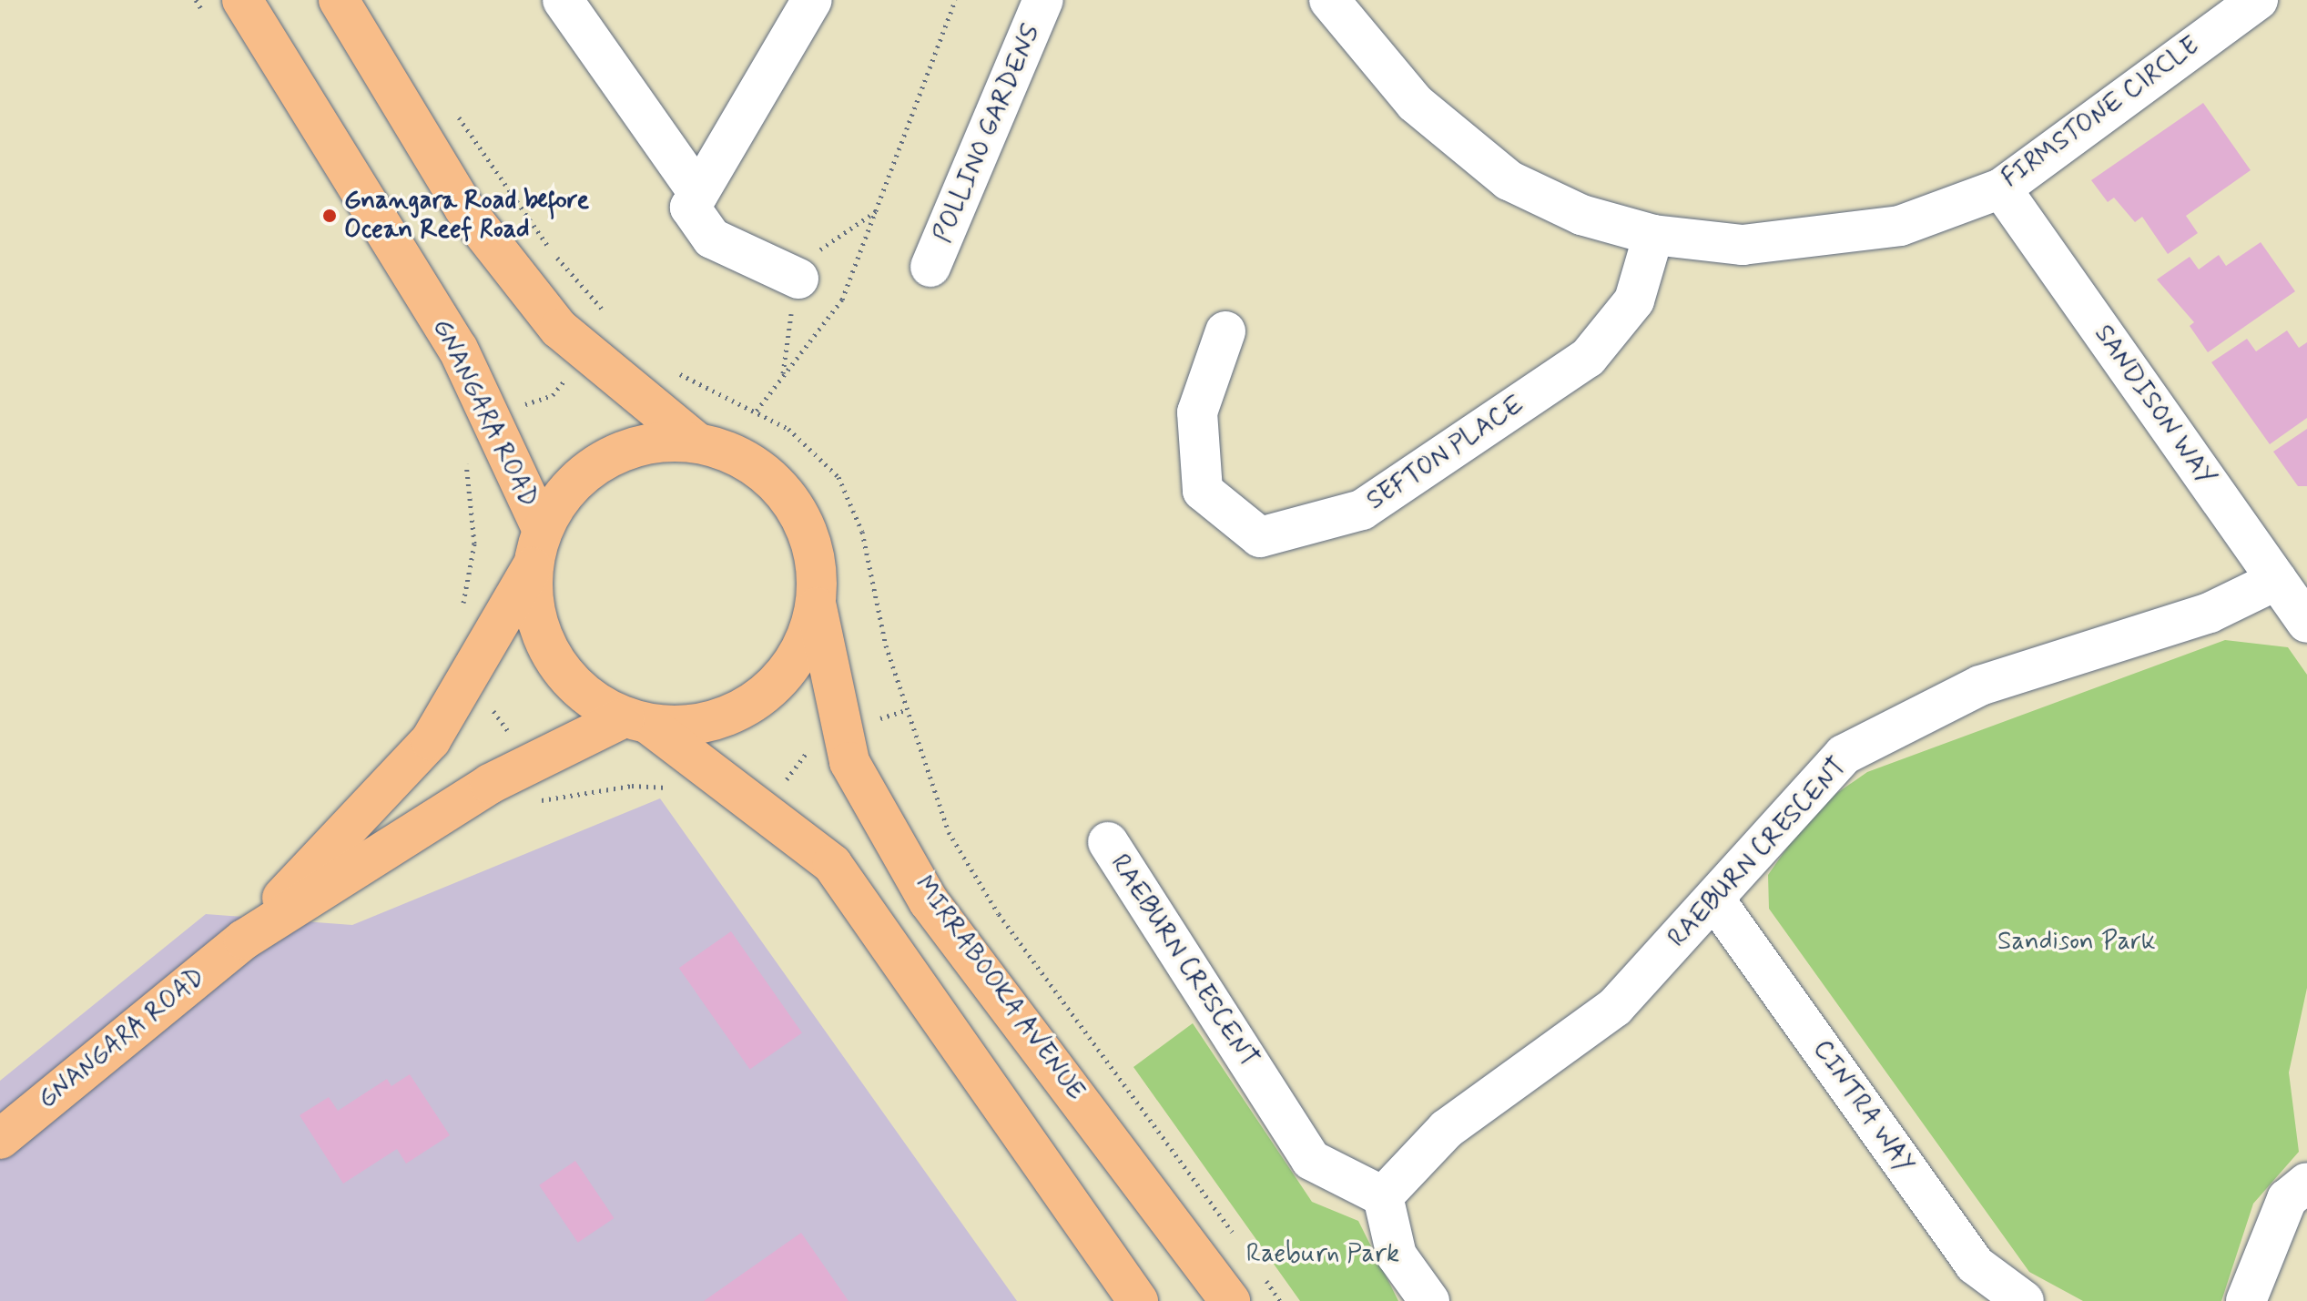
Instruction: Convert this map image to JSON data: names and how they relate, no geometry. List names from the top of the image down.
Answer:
{
  "streets": {
    "main road": ["GNANGARA ROAD", "MIRRABOOKA AVENUE"],
    "street": [
      "FIRMSTONE CIRCLE",
      "POLLINO GARDENS",
      "SANDISON WAY",
      "SEFTON PLACE",
      "RAEBURN CRESCENT",
      "CINTRA WAY"
    ]
  },
  "crossings": [
    ["FIRMSTONE CIRCLE", "SANDISON WAY"],
    ["FIRMSTONE CIRCLE", "SEFTON PLACE"],
    ["SANDISON WAY", "RAEBURN CRESCENT"],
    ["RAEBURN CRESCENT", "CINTRA WAY"]
  ],
  "parks": ["Sandison Park", "Raeburn Park"],
  "places": ["Gnangara Road before Ocean Reef Road"]
}
